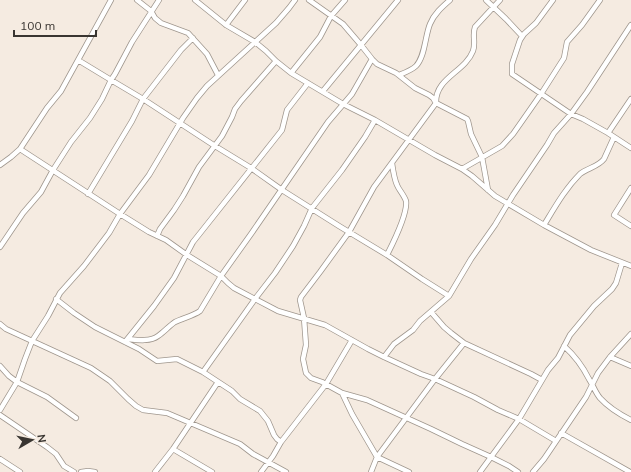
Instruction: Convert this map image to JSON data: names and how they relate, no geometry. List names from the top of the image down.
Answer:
{
  "scale_bar": "100 m",
  "north": "right"
}
